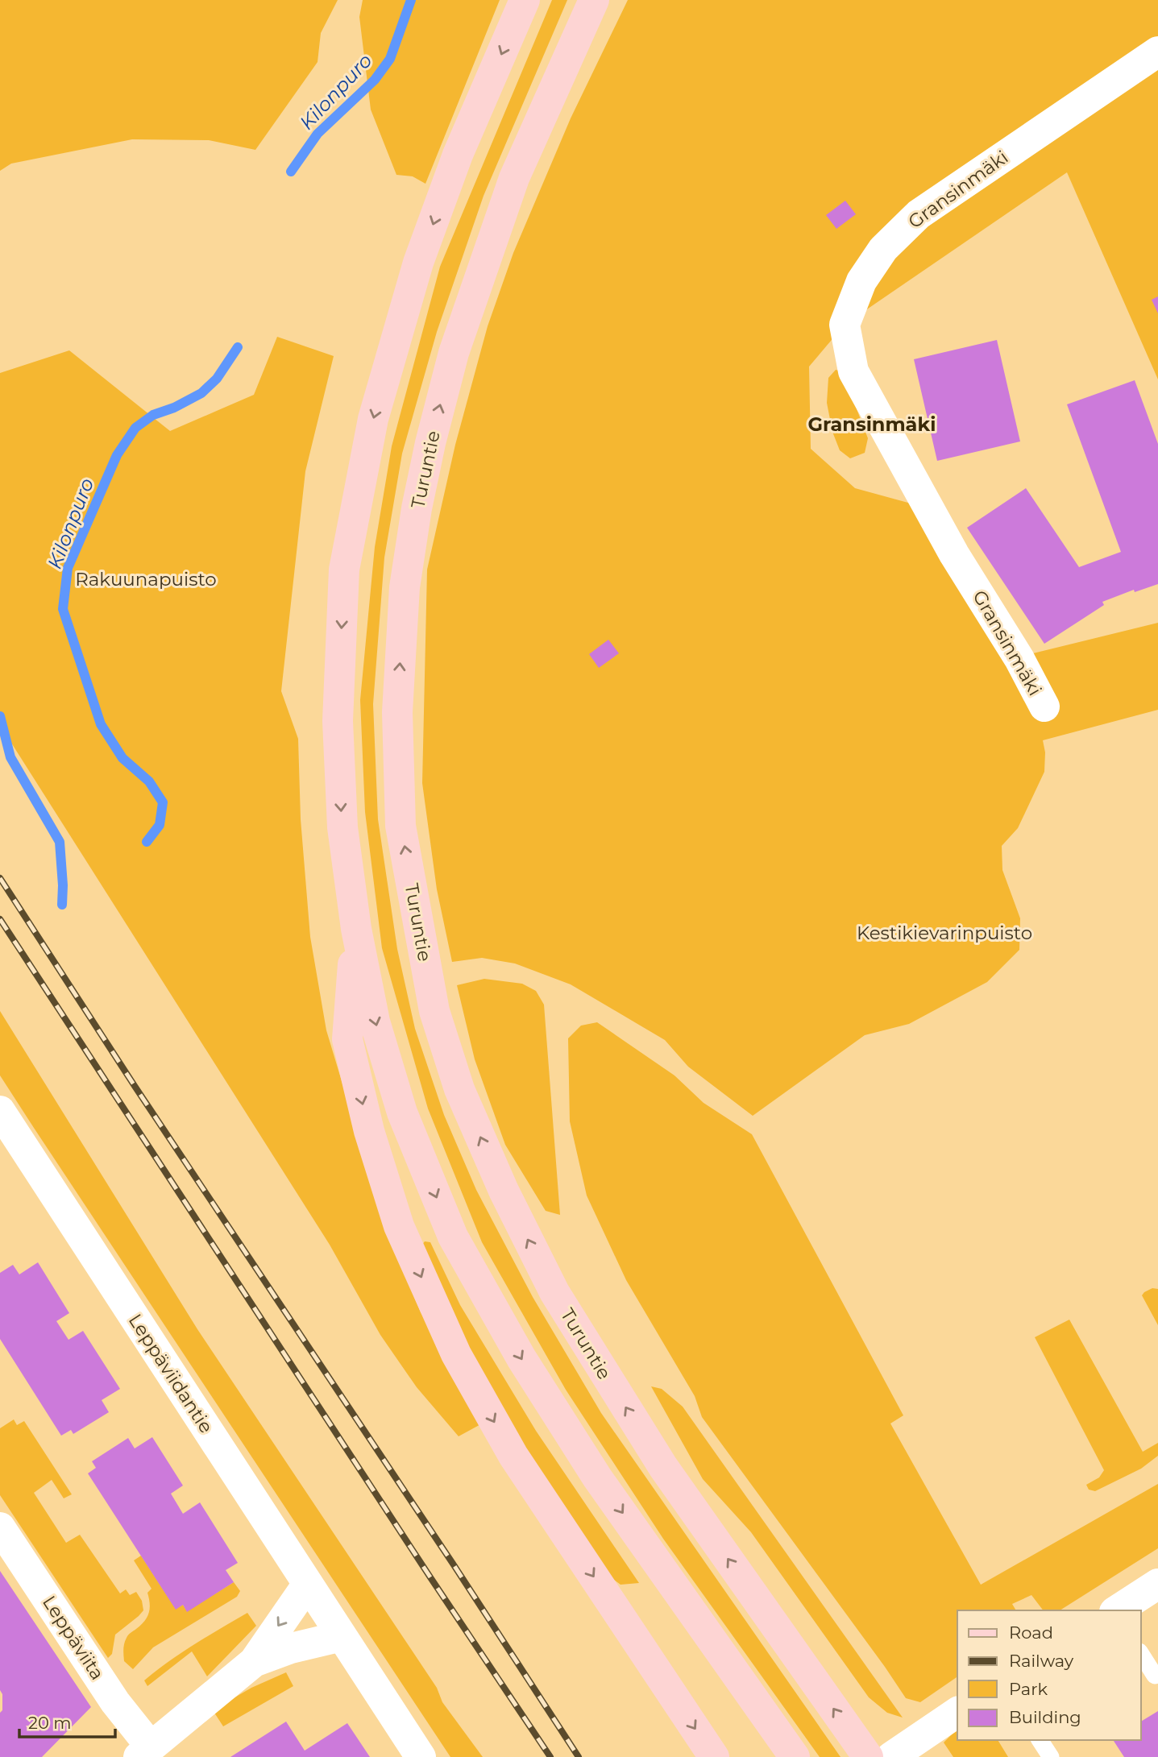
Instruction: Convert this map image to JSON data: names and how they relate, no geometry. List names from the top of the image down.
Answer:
{
  "streets": {
    "main road": ["Turuntie"],
    "street": ["Gransinmäki", "Leppäviidantie", "Leppäviita"]
  },
  "districts": ["Gransinmäki"],
  "water": ["Kilonpuro"],
  "parks": ["Rakuunapuisto", "Kestikievarinpuisto"],
  "legend": [
    "Road",
    "Railway",
    "Park",
    "Building"
  ],
  "scale_bar": "20 m"
}
